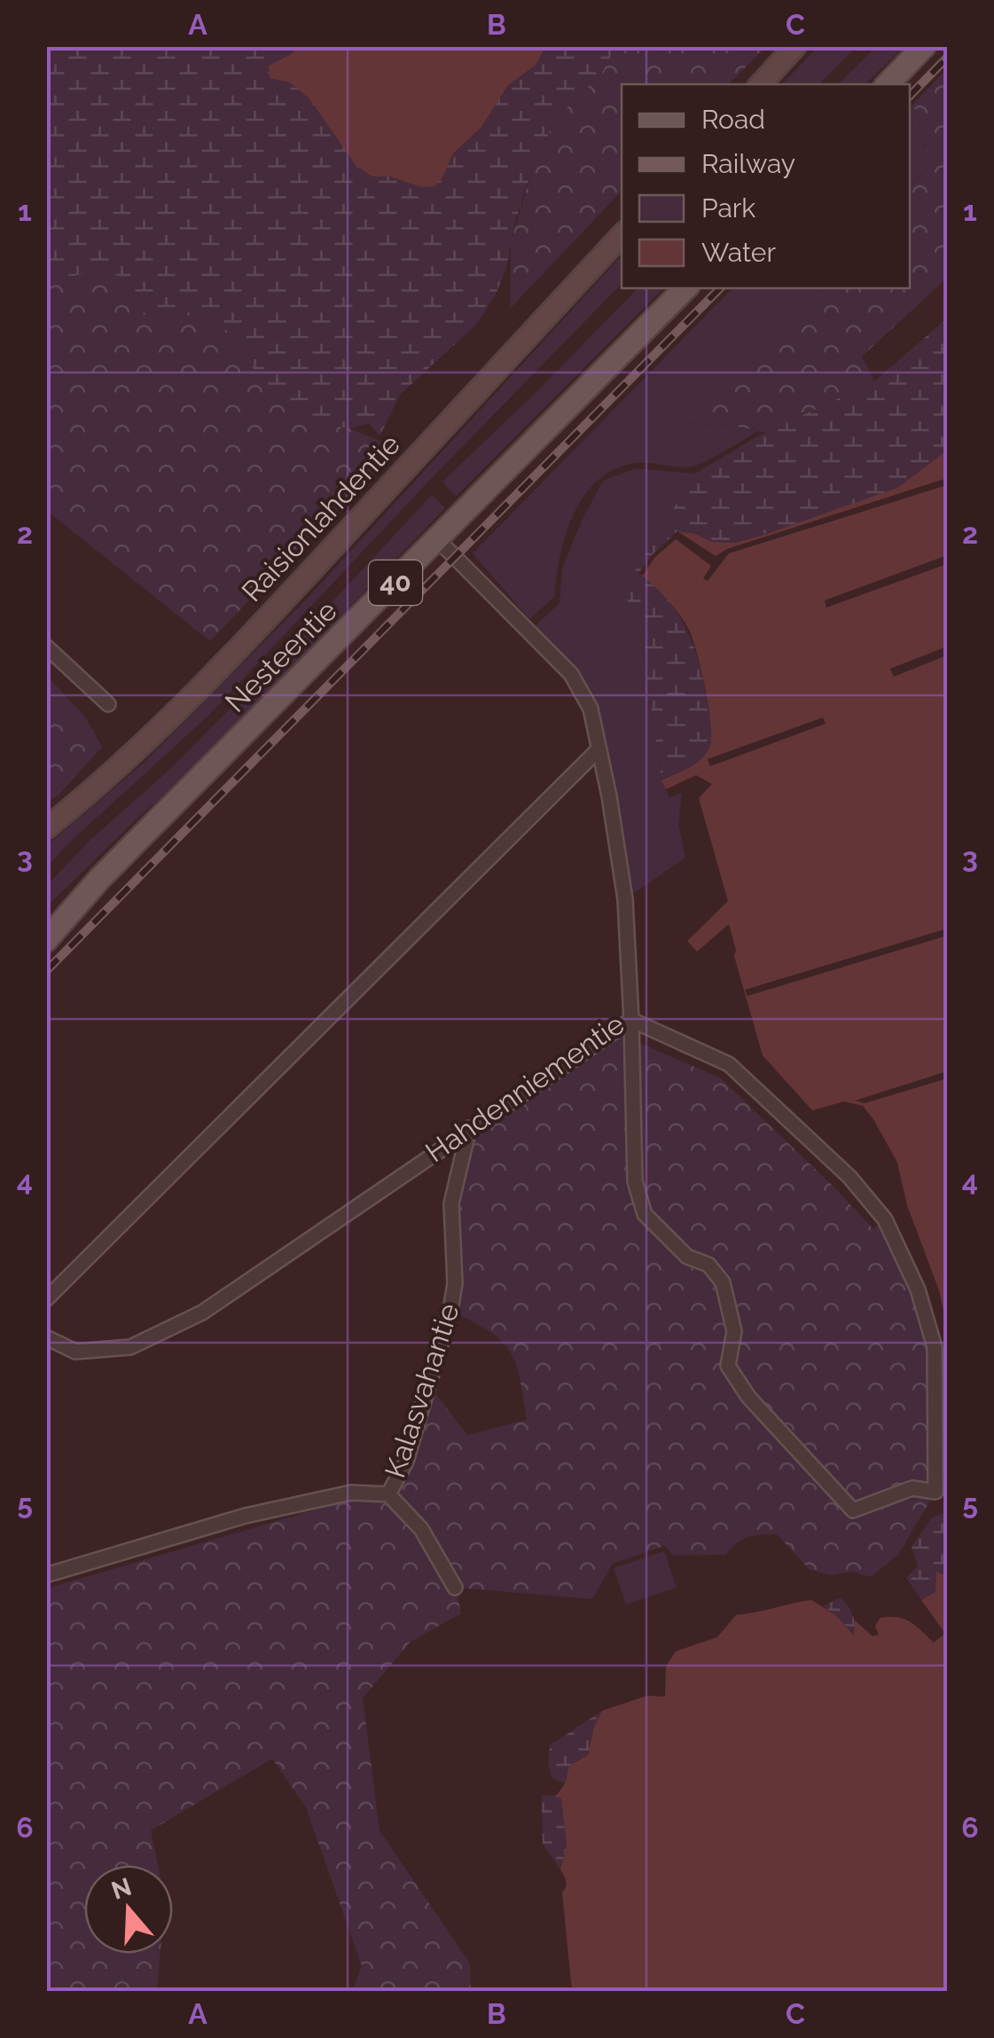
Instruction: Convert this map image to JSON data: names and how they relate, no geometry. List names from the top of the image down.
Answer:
{
  "streets": {
    "main road": ["Raisionlahdentie", "40", "Nesteentie"],
    "street": ["Hahdenniementie", "Kalasvahantie"]
  },
  "crossings": [
    ["Nesteentie", "Hahdenniementie"],
    ["Hahdenniementie", "Kalasvahantie"]
  ],
  "legend": [
    "Road",
    "Railway",
    "Park",
    "Water"
  ],
  "north": "top",
  "grid": {
    "columns": ["A", "B", "C"],
    "rows": [
      "1",
      "2",
      "3",
      "4",
      "5",
      "6"
    ]
  }
}
